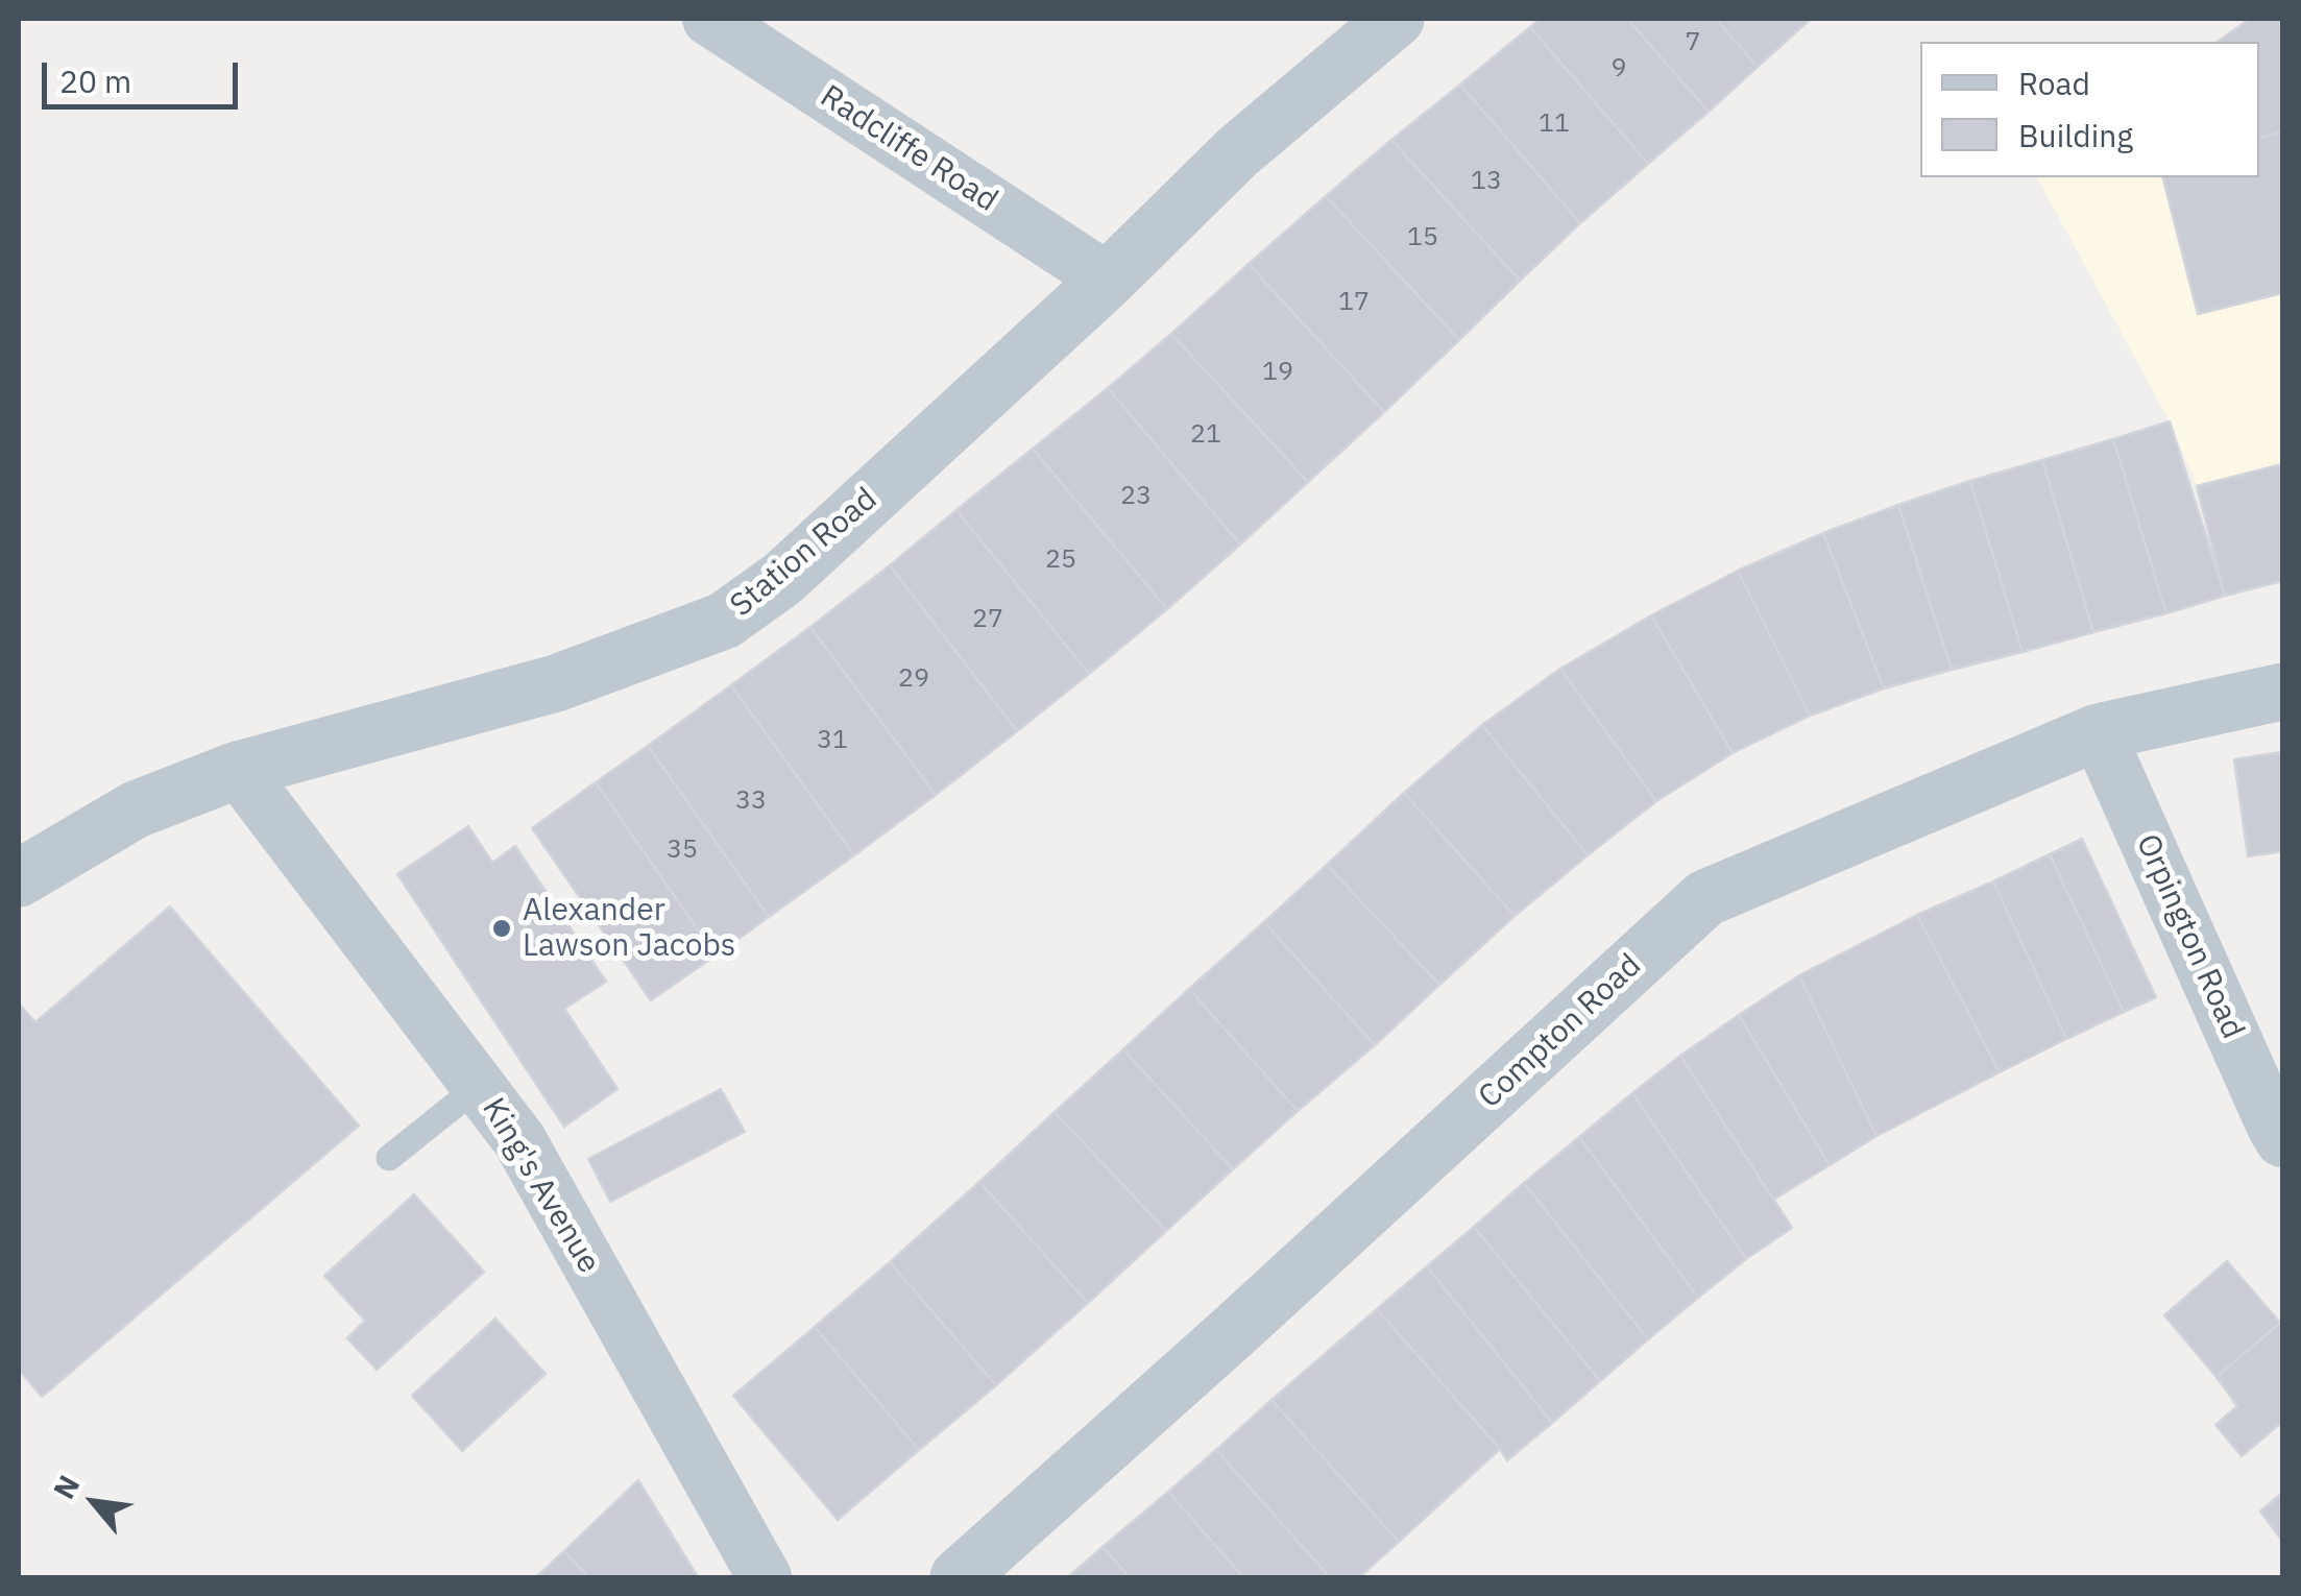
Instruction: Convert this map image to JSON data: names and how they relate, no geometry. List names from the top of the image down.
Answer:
{
  "streets": {
    "street": [
      "Radcliffe Road",
      "Station Road",
      "Orpington Road",
      "Compton Road",
      "King's Avenue"
    ]
  },
  "crossings": [
    ["Radcliffe Road", "Station Road"],
    ["Station Road", "King's Avenue"],
    ["Orpington Road", "Compton Road"]
  ],
  "places": ["Alexander Lawson Jacobs"],
  "house_numbers": [
    "7",
    "9",
    "11",
    "13",
    "15",
    "17",
    "19",
    "21",
    "23",
    "25",
    "27",
    "29",
    "31",
    "33",
    "35"
  ],
  "legend": ["Road", "Building"],
  "scale_bar": "20 m",
  "north": "top left"
}
